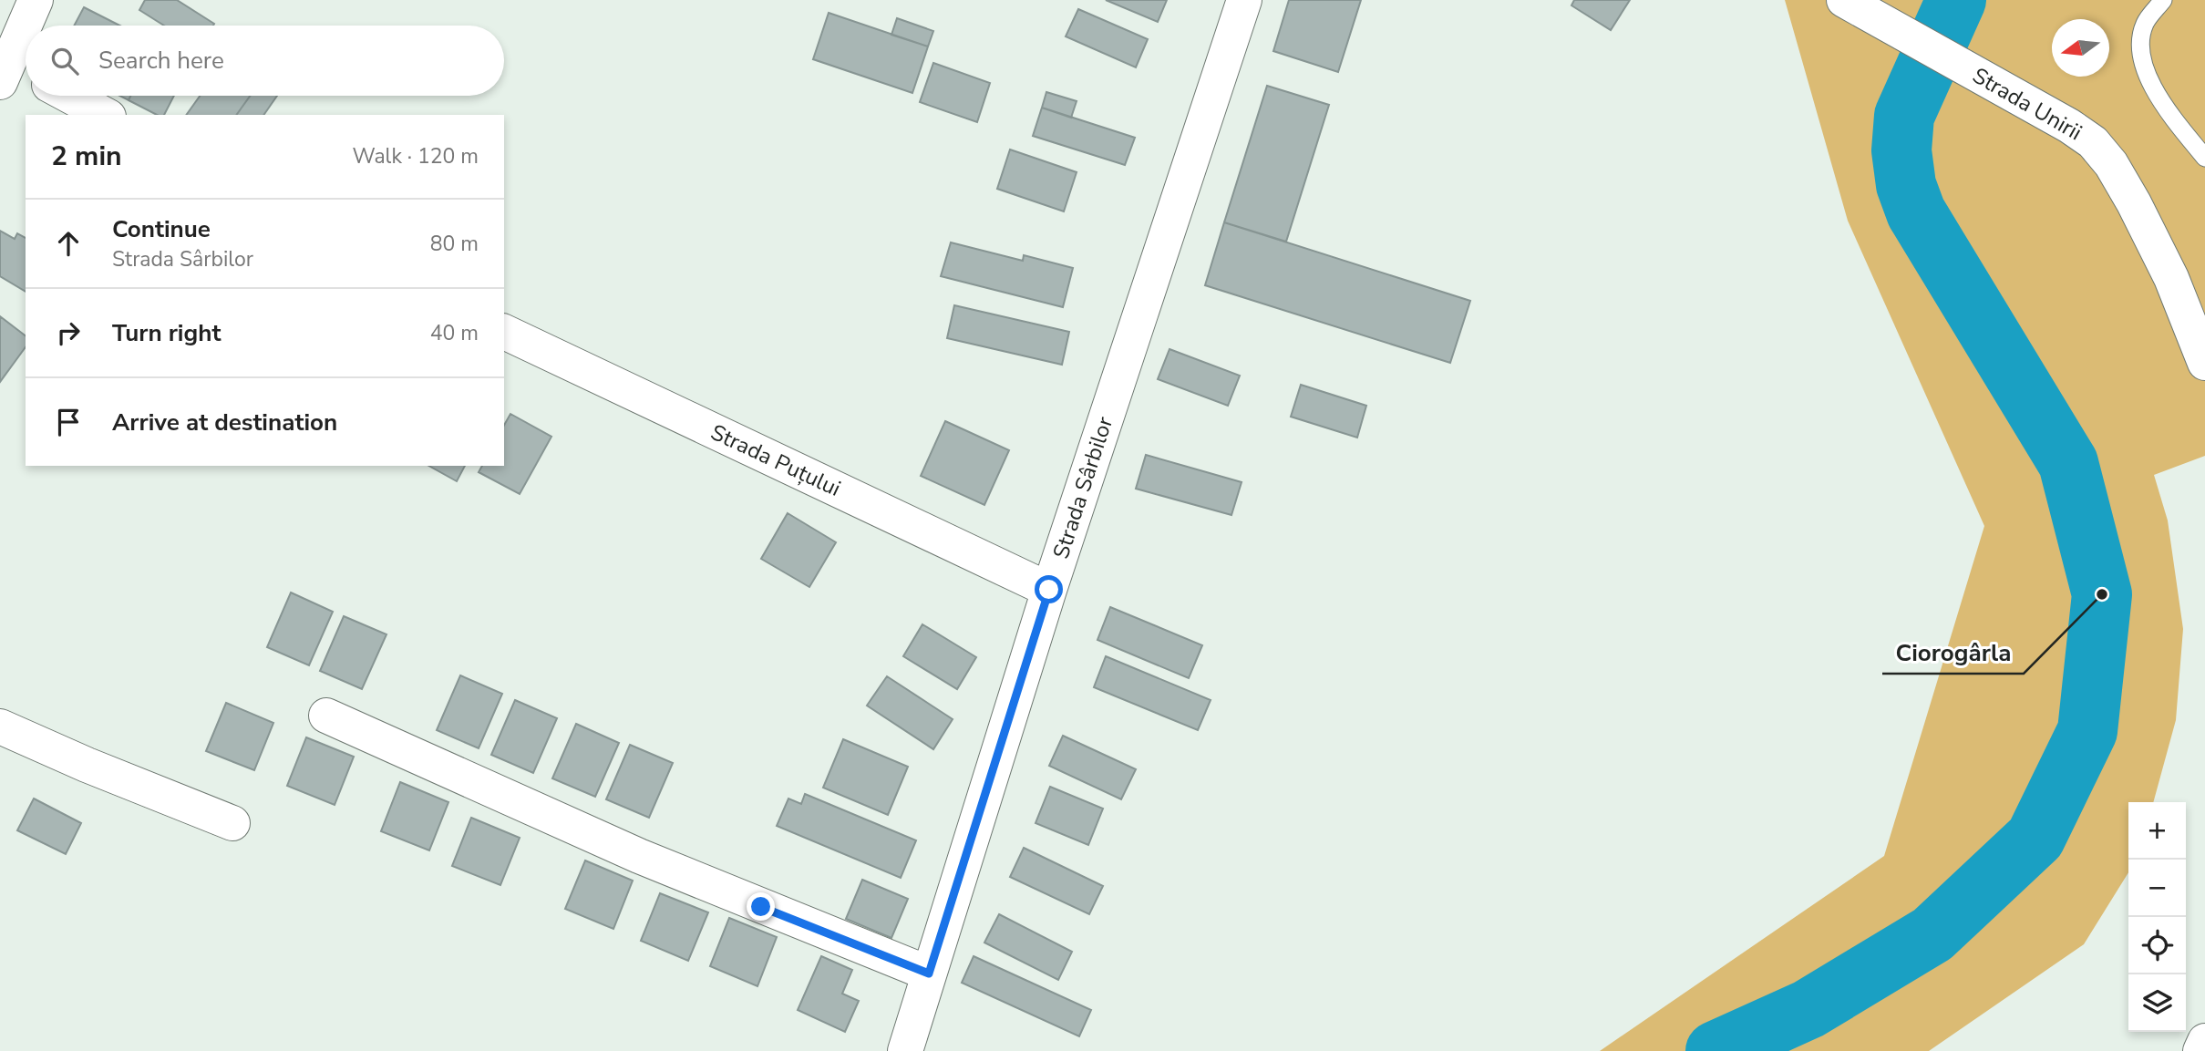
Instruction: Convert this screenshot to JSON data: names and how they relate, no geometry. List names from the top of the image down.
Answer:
{
  "streets": {
    "street": ["Strada Unirii", "Strada Puțului", "Strada Sârbilor"]
  },
  "crossings": [
    ["Strada Puțului", "Strada Sârbilor"]
  ],
  "places": ["Ciorogârla"],
  "north": "left",
  "page": {
    "search": "Search here",
    "heading": ["2 min", "Walk · 120 m"],
    "list": [
      ["Continue", "Strada Sârbilor", "80 m"],
      ["Turn right", "40 m"],
      "Arrive at destination"
    ],
    "map_buttons": ["+", "−"]
  }
}
